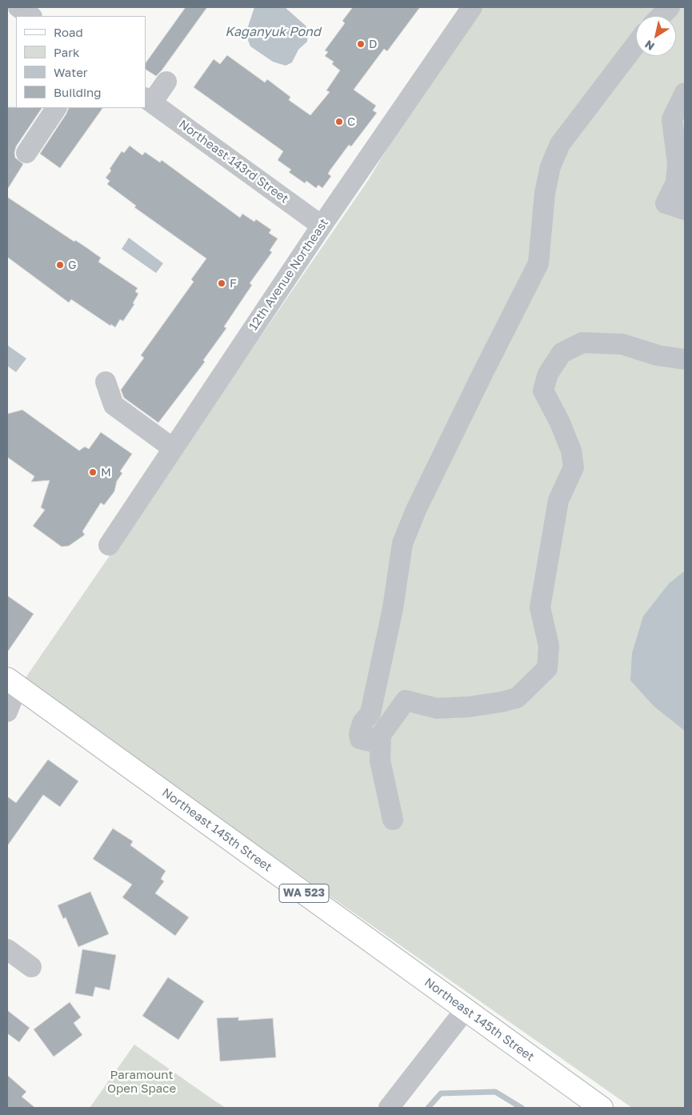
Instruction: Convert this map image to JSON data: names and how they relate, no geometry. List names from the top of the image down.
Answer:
{
  "streets": {
    "main road": ["Northeast 145th Street", "WA 523"],
    "street": ["Northeast 143rd Street", "12th Avenue Northeast"]
  },
  "crossings": [
    ["Northeast 143rd Street", "12th Avenue Northeast"]
  ],
  "water": ["Kaganyuk Pond"],
  "parks": ["Paramount Open Space"],
  "places": [
    "D",
    "C",
    "G",
    "F",
    "M"
  ],
  "legend": [
    "Road",
    "Park",
    "Water",
    "Building"
  ],
  "north": "bottom left"
}
